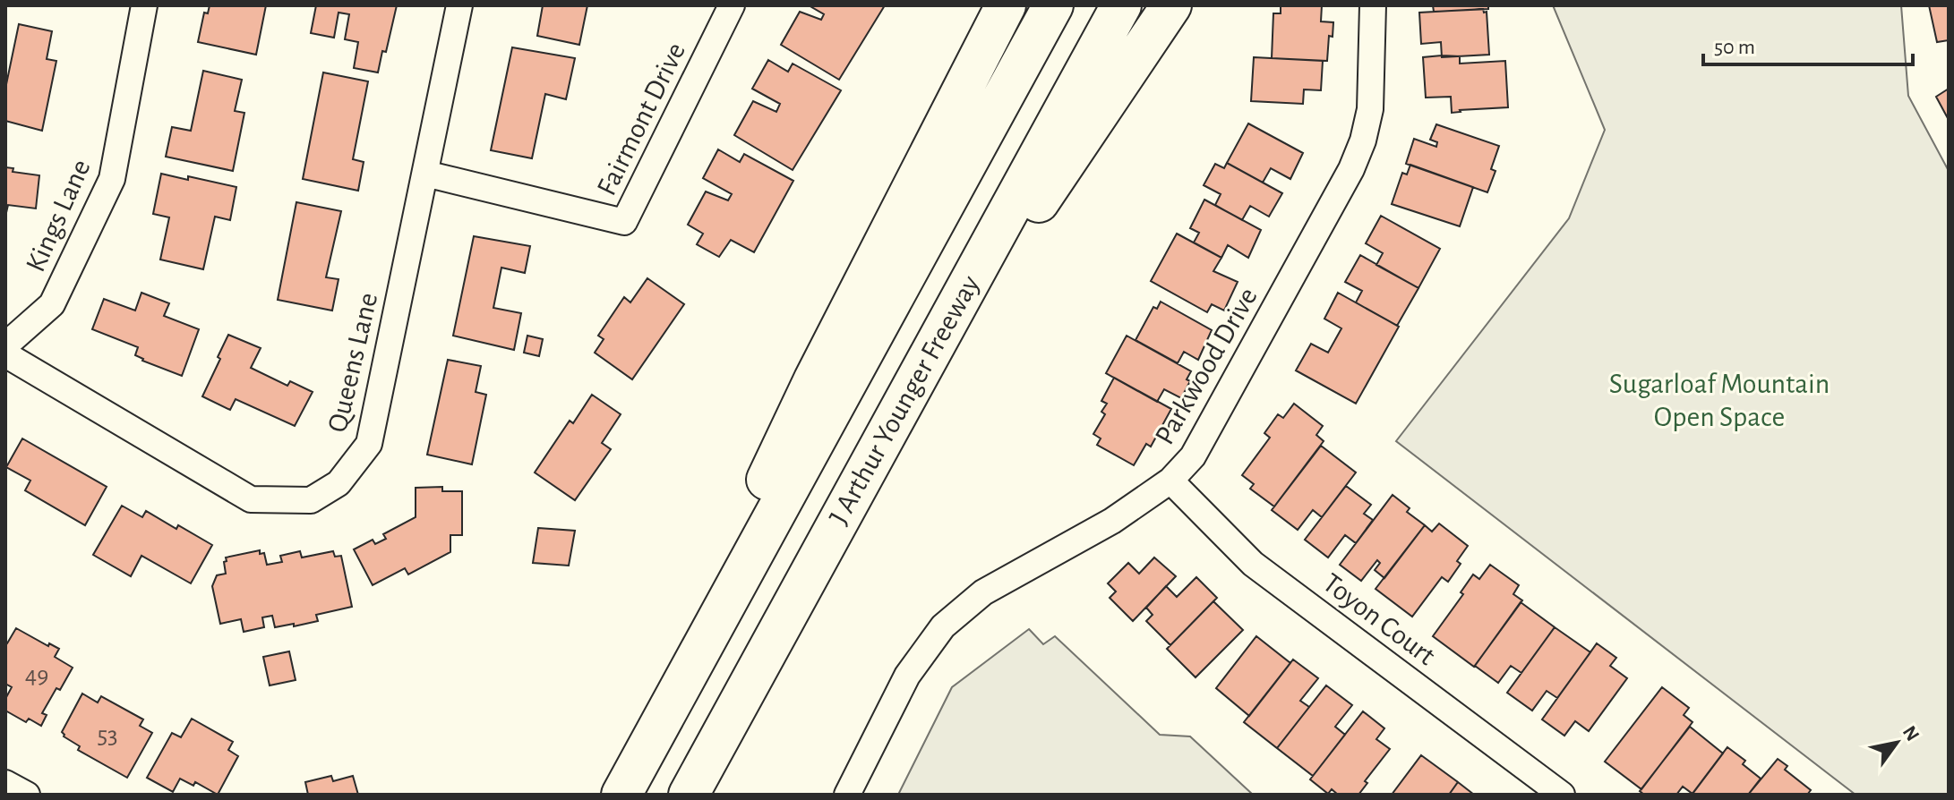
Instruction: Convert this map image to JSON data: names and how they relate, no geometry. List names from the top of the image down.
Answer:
{
  "streets": {
    "highway": ["J Arthur Younger Freeway"],
    "street": [
      "Fairmont Drive",
      "Kings Lane",
      "Queens Lane",
      "Parkwood Drive",
      "Toyon Court"
    ]
  },
  "crossings": [
    ["Fairmont Drive", "Queens Lane"],
    ["Parkwood Drive", "Toyon Court"]
  ],
  "parks": ["Sugarloaf Mountain Open Space"],
  "house_numbers": ["49", "53"],
  "scale_bar": "50 m",
  "north": "top right"
}
